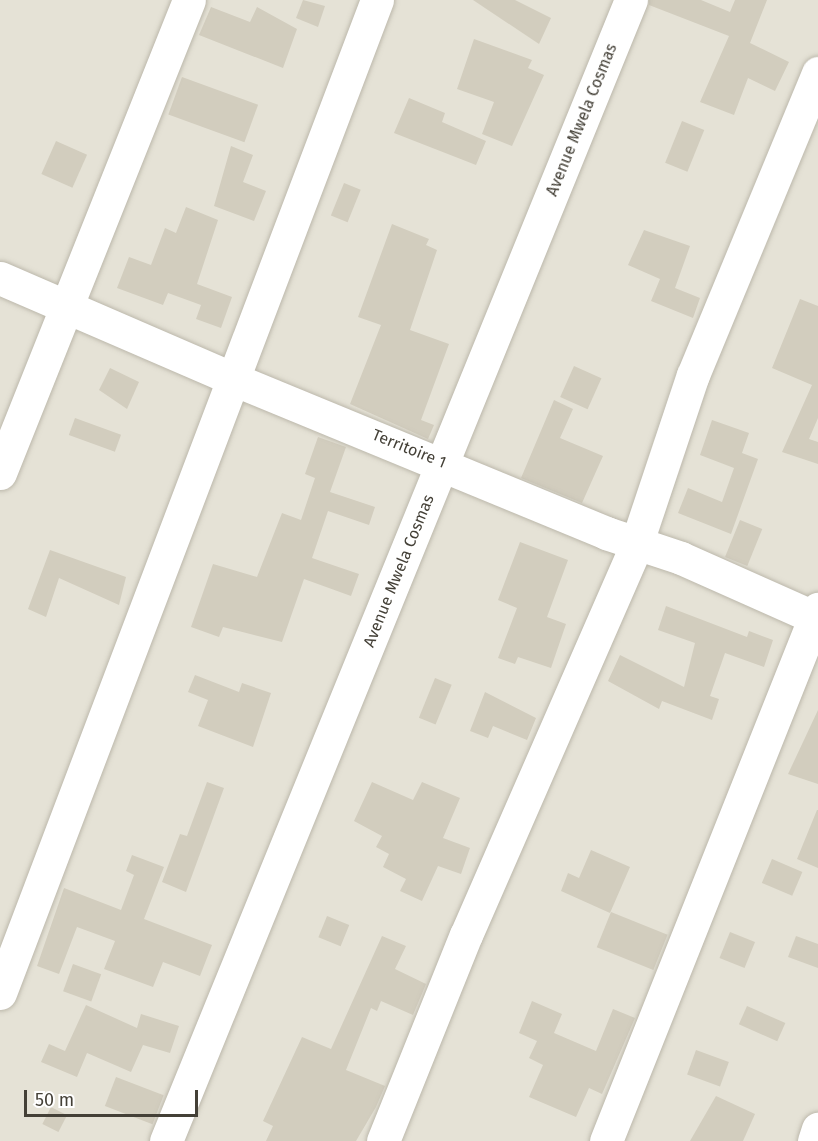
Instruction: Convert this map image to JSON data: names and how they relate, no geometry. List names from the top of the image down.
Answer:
{
  "streets": {
    "street": ["Avenue Mwela Cosmas", "Territoire 1"]
  },
  "crossings": [
    ["Avenue Mwela Cosmas", "Territoire 1"]
  ],
  "scale_bar": "50 m"
}
